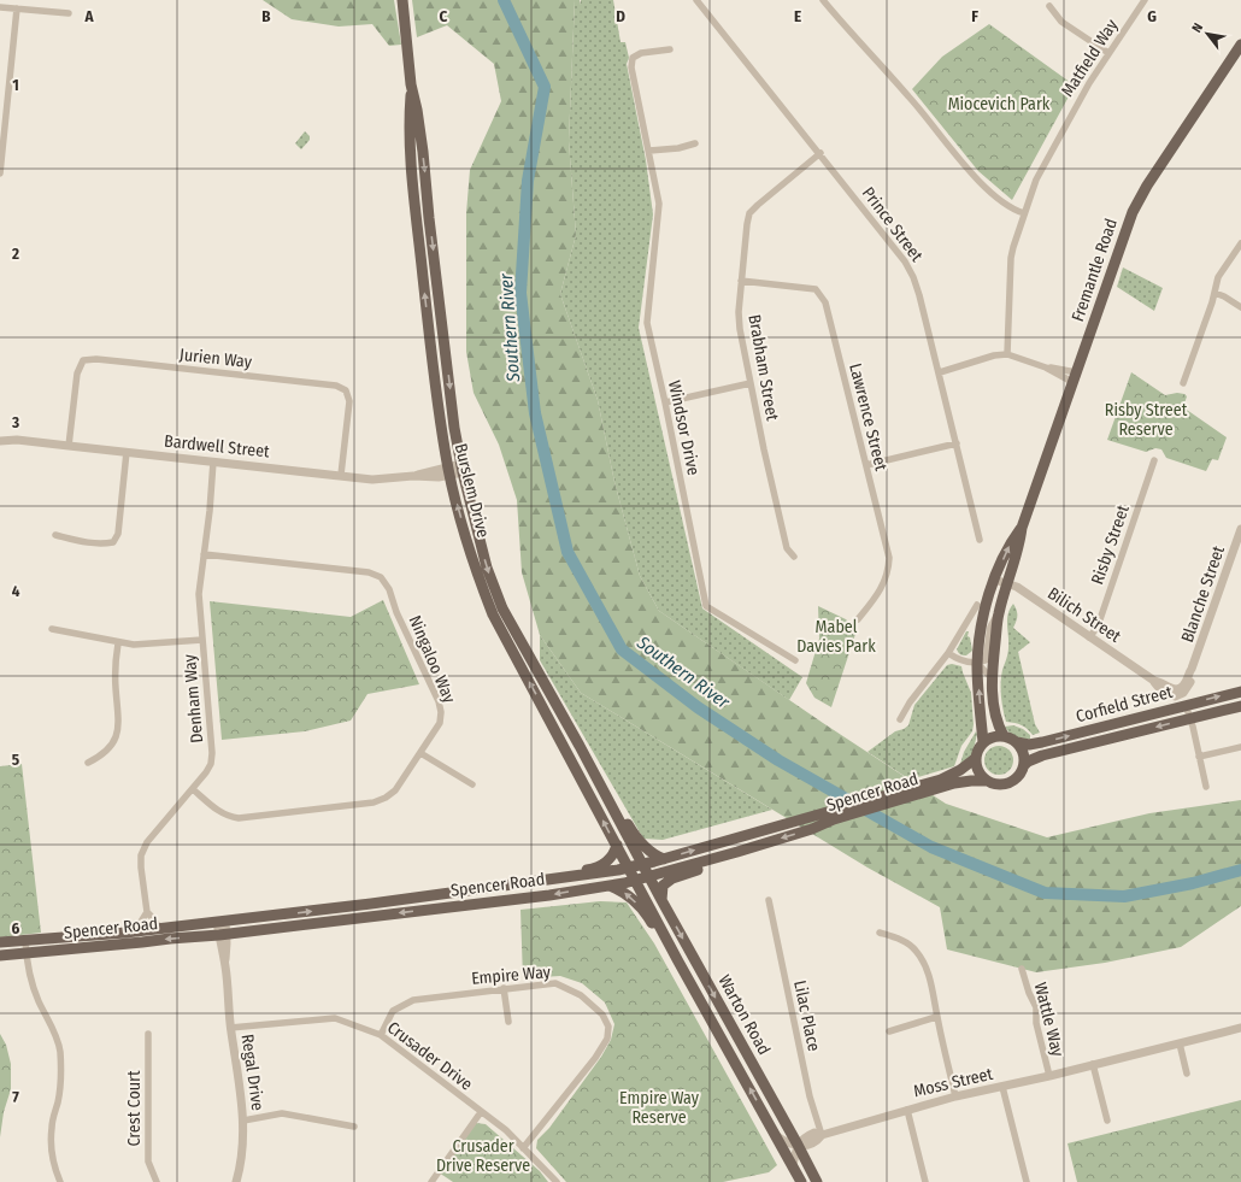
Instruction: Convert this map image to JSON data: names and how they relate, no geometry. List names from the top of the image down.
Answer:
{
  "streets": {
    "main road": [
      "Fremantle Road",
      "Burslem Drive",
      "Corfield Street",
      "Spencer Road",
      "Warton Road"
    ],
    "street": [
      "Matfield Way",
      "Prince Street",
      "Jurien Way",
      "Brabham Street",
      "Lawrence Street",
      "Windsor Drive",
      "Bardwell Street",
      "Risby Street",
      "Blanche Street",
      "Bilich Street",
      "Ningaloo Way",
      "Denham Way",
      "Empire Way",
      "Lilac Place",
      "Wattle Way",
      "Crusader Drive",
      "Regal Drive",
      "Moss Street",
      "Crest Court"
    ]
  },
  "crossings": [
    ["Prince Street", "Brabham Street"],
    ["Fremantle Road", "Bilich Street"],
    ["Fremantle Road", "Corfield Street"],
    ["Fremantle Road", "Spencer Road"],
    ["Jurien Way", "Bardwell Street"],
    ["Brabham Street", "Lawrence Street"],
    ["Bardwell Street", "Burslem Drive"],
    ["Bardwell Street", "Denham Way"],
    ["Burslem Drive", "Spencer Road"],
    ["Burslem Drive", "Warton Road"],
    ["Risby Street", "Bilich Street"],
    ["Blanche Street", "Bilich Street"],
    ["Ningaloo Way", "Denham Way"],
    ["Corfield Street", "Spencer Road"],
    ["Spencer Road", "Warton Road"],
    ["Spencer Road", "Regal Drive"],
    ["Empire Way", "Crusader Drive"],
    ["Warton Road", "Moss Street"],
    ["Lilac Place", "Moss Street"],
    ["Wattle Way", "Moss Street"],
    ["Crusader Drive", "Regal Drive"]
  ],
  "water": ["Southern River"],
  "parks": [
    "Miocevich Park",
    "Risby Street Reserve",
    "Mabel Davies Park",
    "Empire Way Reserve",
    "Crusader Drive Reserve"
  ],
  "north": "top left",
  "grid": {
    "columns": [
      "A",
      "B",
      "C",
      "D",
      "E",
      "F",
      "G"
    ],
    "rows": [
      "1",
      "2",
      "3",
      "4",
      "5",
      "6",
      "7"
    ]
  }
}
